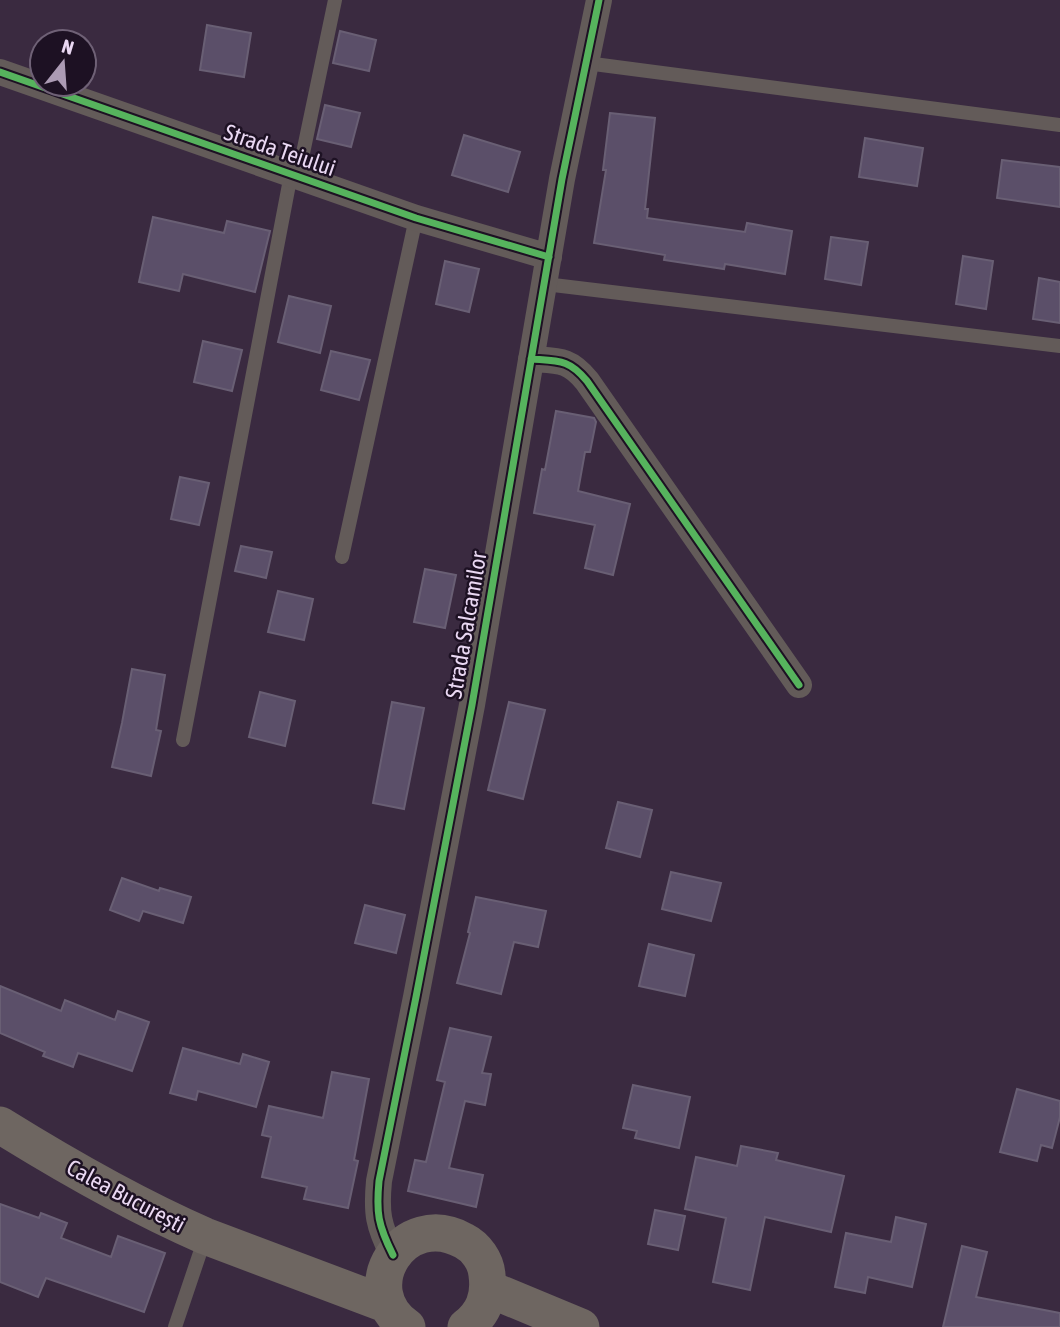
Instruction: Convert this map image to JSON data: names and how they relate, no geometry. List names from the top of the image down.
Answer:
{
  "streets": {
    "main road": ["Calea București"],
    "street": ["Strada Teiului", "Strada Salcamilor"]
  },
  "crossings": [
    ["Strada Teiului", "Strada Salcamilor"],
    ["Strada Salcamilor", "Calea București"]
  ],
  "north": "top"
}
